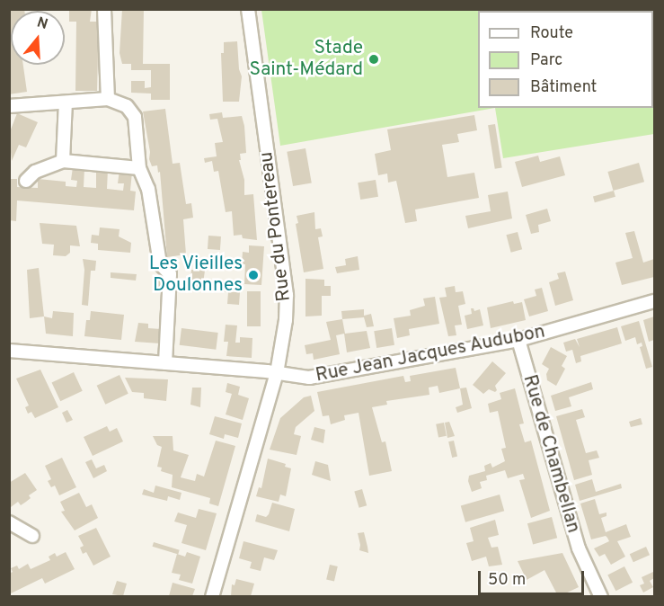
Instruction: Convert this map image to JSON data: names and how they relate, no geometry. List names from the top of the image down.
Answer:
{
  "streets": {
    "street": ["Rue du Pontereau", "Rue Jean Jacques Audubon", "Rue de Chambellan"]
  },
  "crossings": [
    ["Rue du Pontereau", "Rue Jean Jacques Audubon"],
    ["Rue Jean Jacques Audubon", "Rue de Chambellan"]
  ],
  "places": ["Stade Saint-Médard", "Les Vieilles Doulonnes"],
  "legend": ["Route", "Parc", "Bâtiment"],
  "scale_bar": "50 m",
  "north": "top"
}
